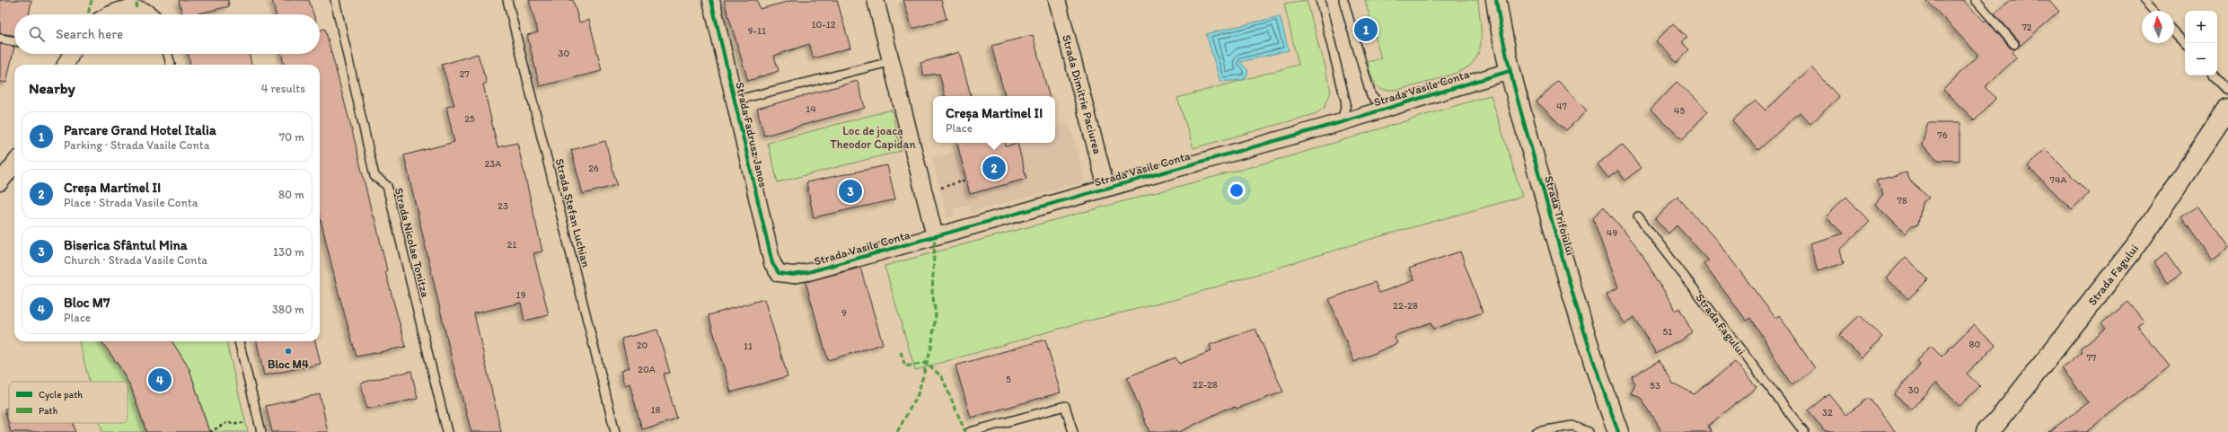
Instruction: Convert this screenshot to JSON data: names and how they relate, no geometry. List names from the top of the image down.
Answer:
{
  "streets": {
    "street": [
      "Strada Vasile Conta",
      "Strada Dimitrie Paciurea",
      "Strada Fadrusz Janos",
      "Strada Trifoiului",
      "Strada Fagului"
    ],
    "lane": ["Strada Ștefan Luchian", "Strada Nicolae Tonitza"]
  },
  "crossings": [
    ["Strada Vasile Conta", "Strada Dimitrie Paciurea"],
    ["Strada Vasile Conta", "Strada Fadrusz Janos"],
    ["Strada Vasile Conta", "Strada Trifoiului"]
  ],
  "parks": ["Loc de joaca Theodor Capidan"],
  "places": ["Bloc M4"],
  "house_numbers": [
    "10-12",
    "72",
    "9-11",
    "30",
    "27",
    "47",
    "14",
    "45",
    "25",
    "76",
    "23A",
    "26",
    "74A",
    "78",
    "23",
    "49",
    "21",
    "19",
    "22-28",
    "9",
    "51",
    "80",
    "20",
    "11",
    "77",
    "20A",
    "5",
    "22-28",
    "53",
    "30",
    "18",
    "32"
  ],
  "legend": ["Cycle path", "Path"],
  "north": "top",
  "page": {
    "map_buttons": ["+", "−"],
    "search": "Search here",
    "pins": [
      "1",
      "2",
      "3",
      "4"
    ],
    "heading": ["Nearby", "4 results"],
    "popup": ["Creșa Martinel II", "Place"],
    "list": [
      {
        "mark": "1",
        "name": "Parcare Grand Hotel Italia",
        "note": "Parking · Strada Vasile Conta",
        "value": "70 m"
      },
      {
        "mark": "2",
        "name": "Creșa Martinel II",
        "note": "Place · Strada Vasile Conta",
        "value": "80 m"
      },
      {
        "mark": "3",
        "name": "Biserica Sfântul Mina",
        "note": "Church · Strada Vasile Conta",
        "value": "130 m"
      },
      {
        "mark": "4",
        "name": "Bloc M7",
        "note": "Place",
        "value": "380 m"
      }
    ]
  }
}
